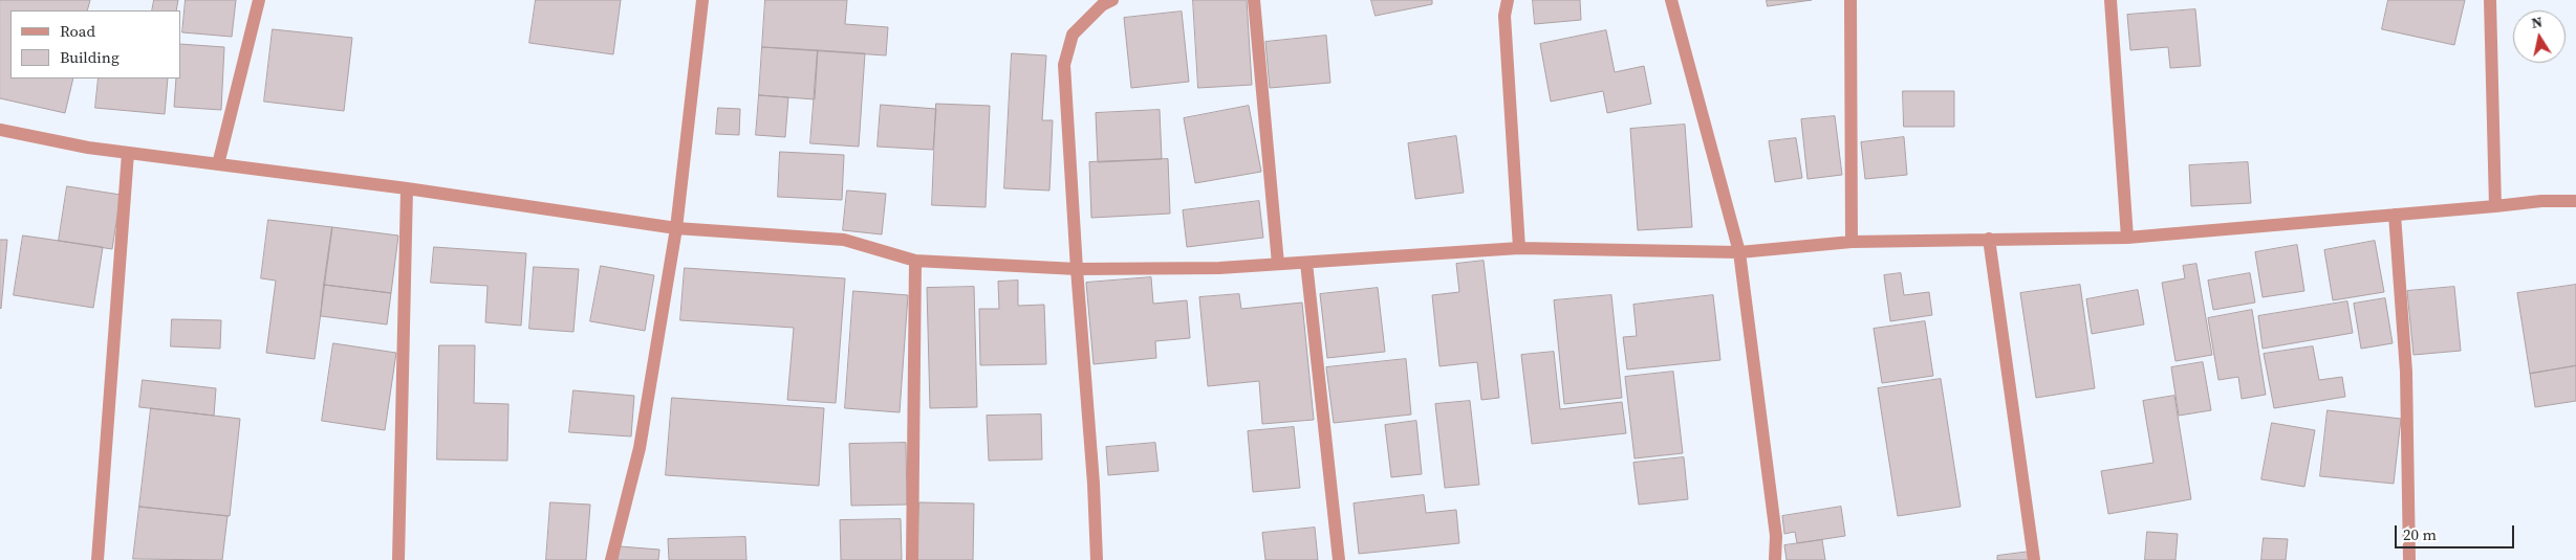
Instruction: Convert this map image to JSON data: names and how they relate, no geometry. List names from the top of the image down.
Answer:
{
  "legend": ["Road", "Building"],
  "scale_bar": "20 m",
  "north": "top"
}
